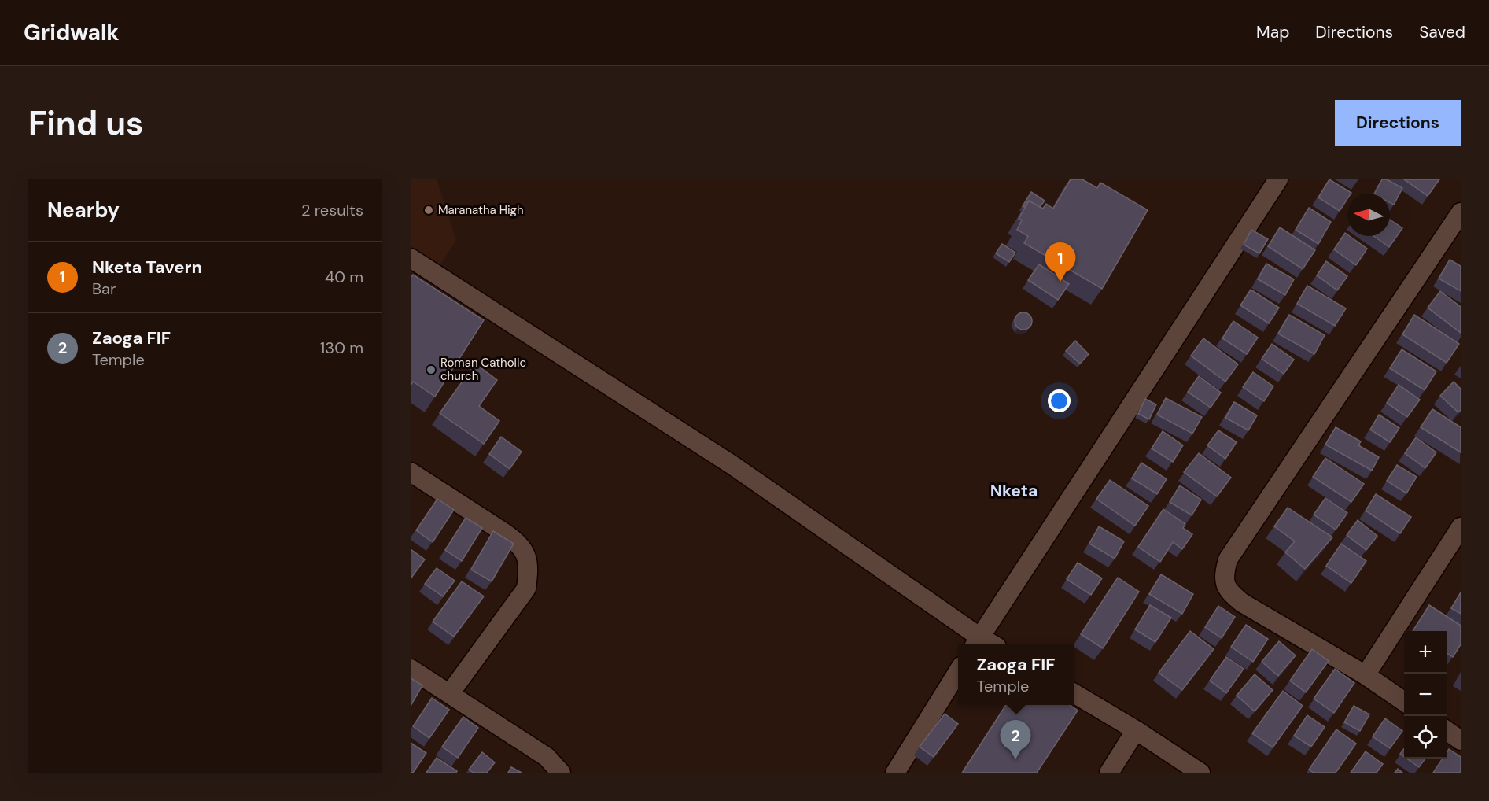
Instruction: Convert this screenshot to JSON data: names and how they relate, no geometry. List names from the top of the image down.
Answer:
{
  "districts": ["Nketa"],
  "places": ["Maranatha High", "Roman Catholic church"],
  "north": "left",
  "page": {
    "header": "Gridwalk",
    "nav": ["Map", "Directions", "Saved"],
    "buttons": "Directions",
    "title": "Find us",
    "heading": ["Nearby", "2 results"],
    "list": [
      {
        "mark": "1",
        "name": "Nketa Tavern",
        "note": "Bar",
        "value": "40 m"
      },
      {
        "mark": "2",
        "name": "Zaoga FIF",
        "note": "Temple",
        "value": "130 m"
      }
    ],
    "pins": ["1", "2"],
    "map_buttons": ["+", "−"],
    "popup": ["Zaoga FIF", "Temple"]
  }
}
